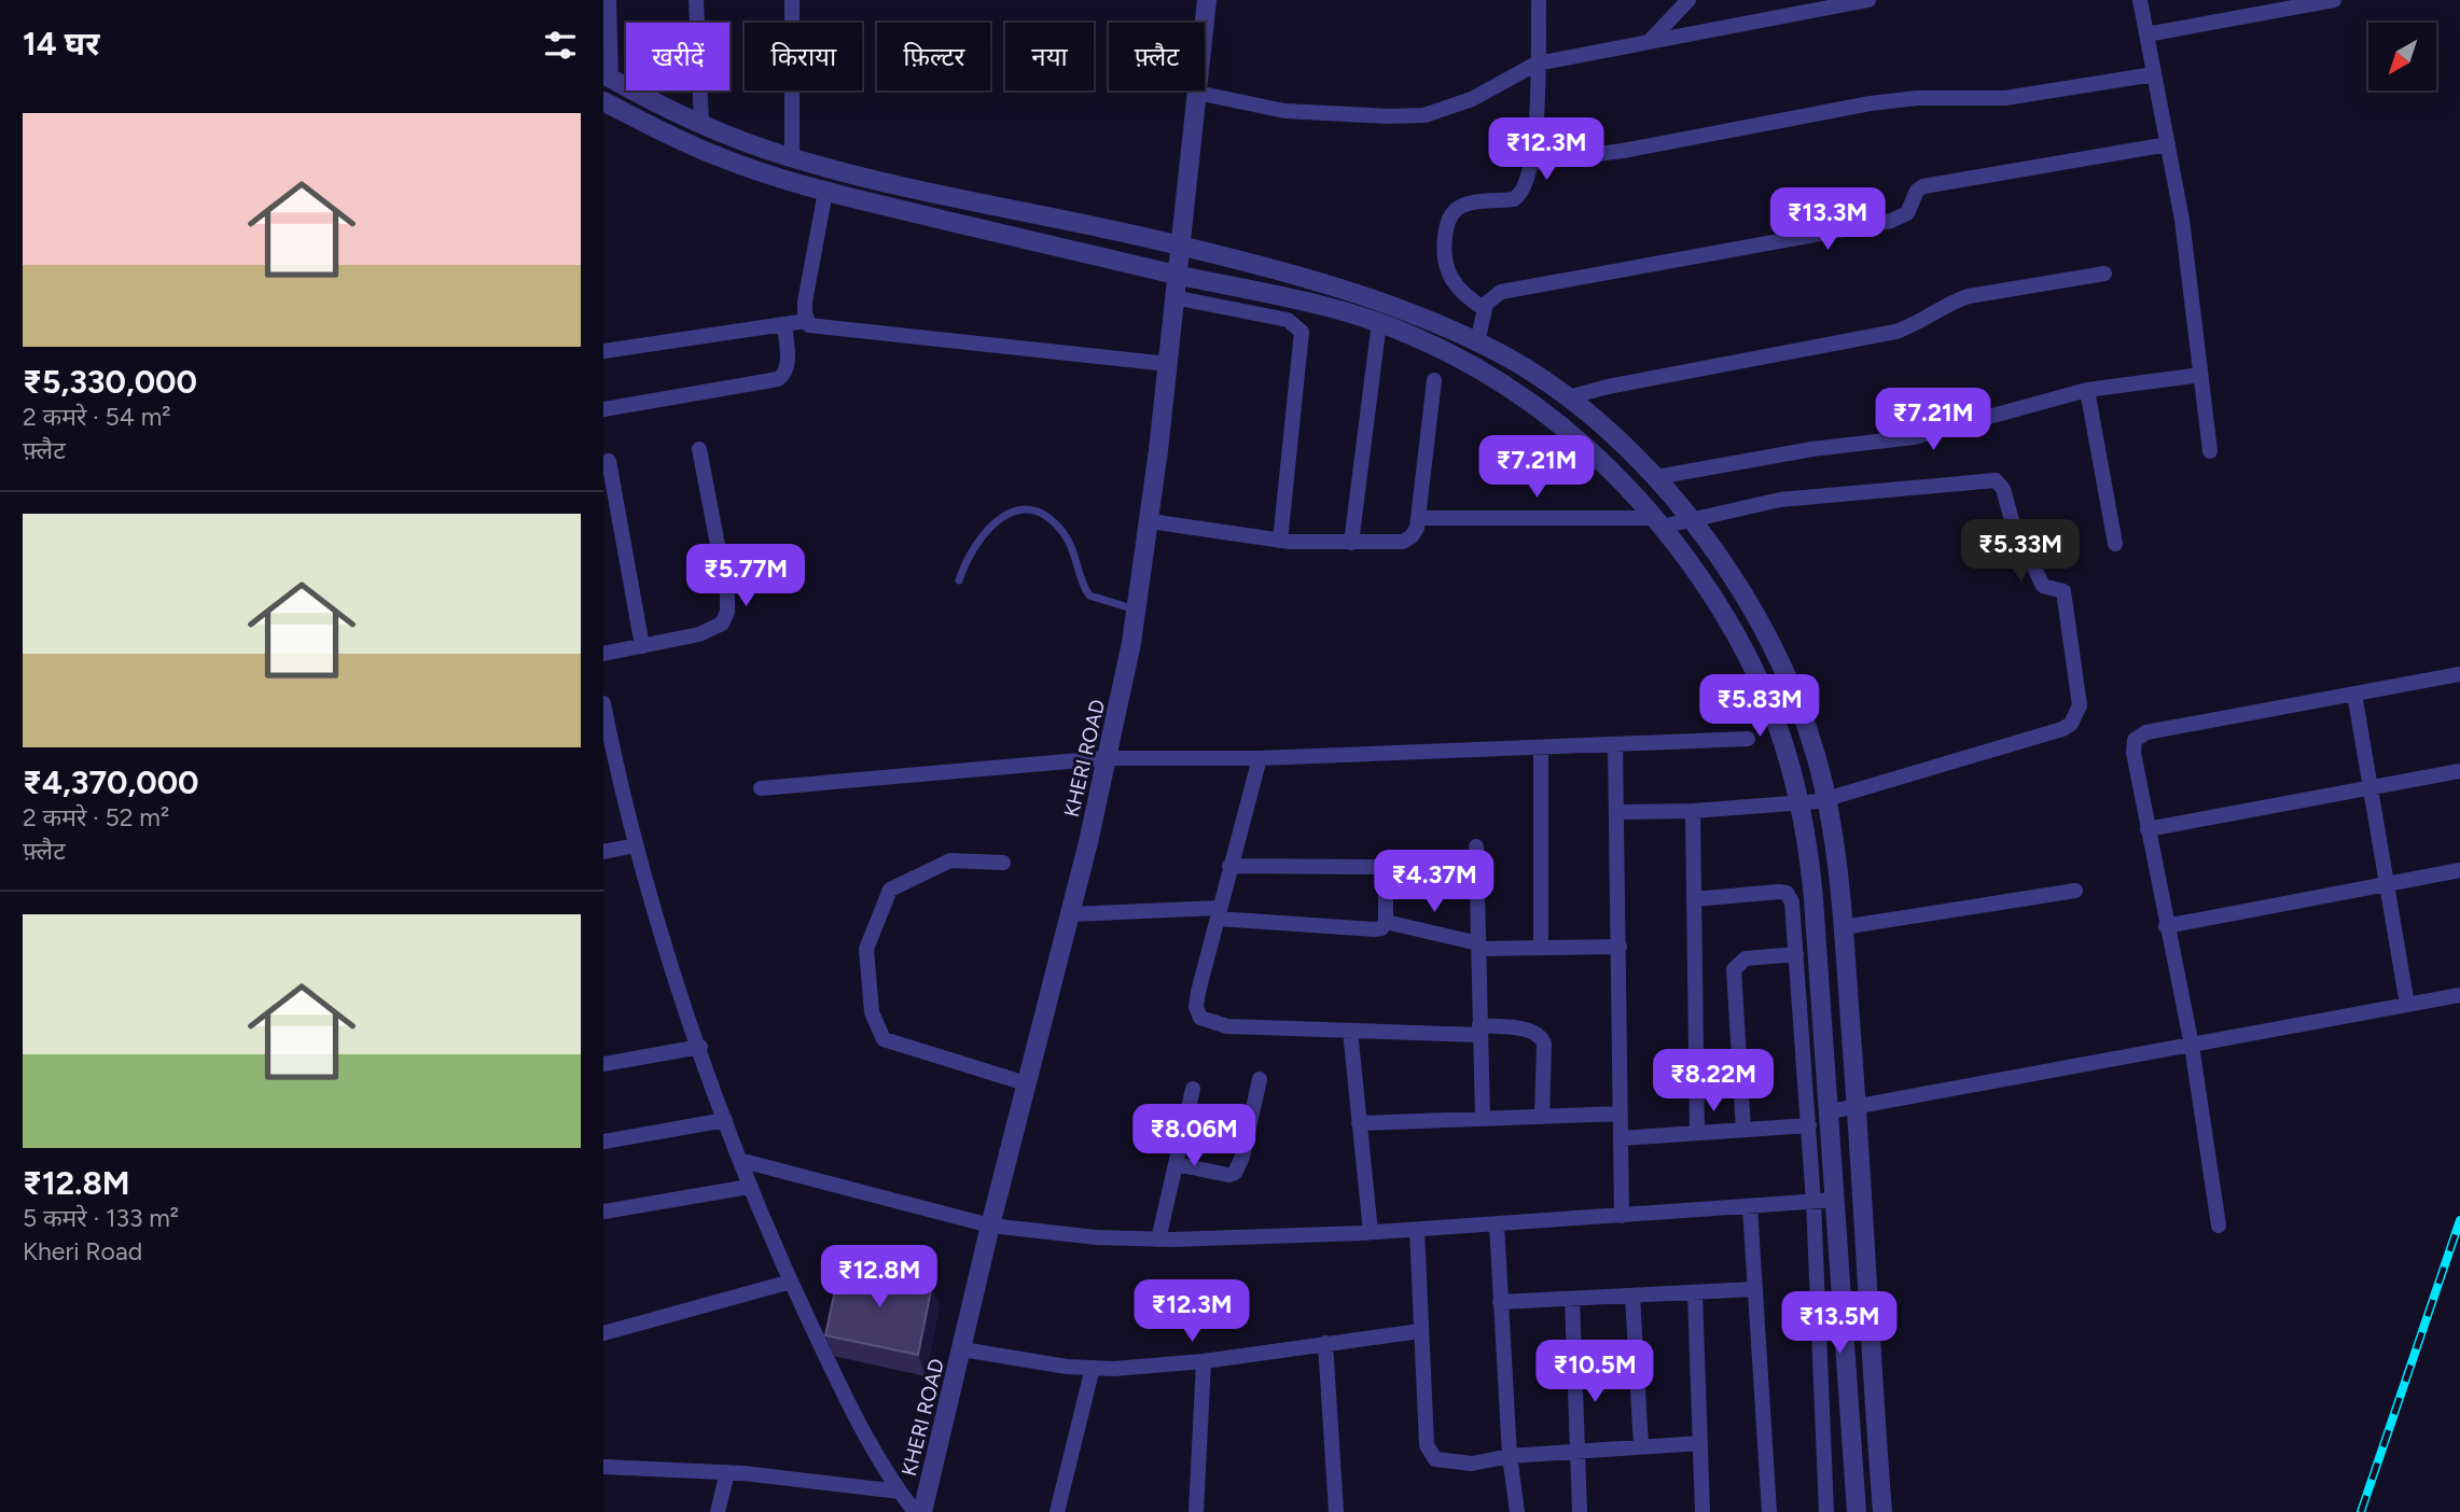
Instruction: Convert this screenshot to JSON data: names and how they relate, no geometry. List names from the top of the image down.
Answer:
{
  "streets": {
    "street": ["KHERI ROAD"]
  },
  "north": "bottom left",
  "page": {
    "heading": "14 घर",
    "chip": [
      "खरीदें",
      "किराया",
      "फ़िल्टर",
      "नया",
      "फ़्लैट"
    ],
    "list": [
      {
        "name": "₹5,330,000",
        "note": "2 कमरे · 54 m² · फ़्लैट"
      },
      {
        "name": "₹4,370,000",
        "note": "2 कमरे · 52 m² · फ़्लैट"
      },
      {
        "name": "₹12.8M",
        "note": "5 कमरे · 133 m² · Kheri Road"
      }
    ],
    "price": [
      "₹12.3M",
      "₹13.3M",
      "₹7.21M",
      "₹7.21M",
      "₹5.33M",
      "₹5.77M",
      "₹5.83M",
      "₹4.37M",
      "₹8.22M",
      "₹8.06M",
      "₹12.8M",
      "₹12.3M",
      "₹13.5M",
      "₹10.5M"
    ]
  }
}
